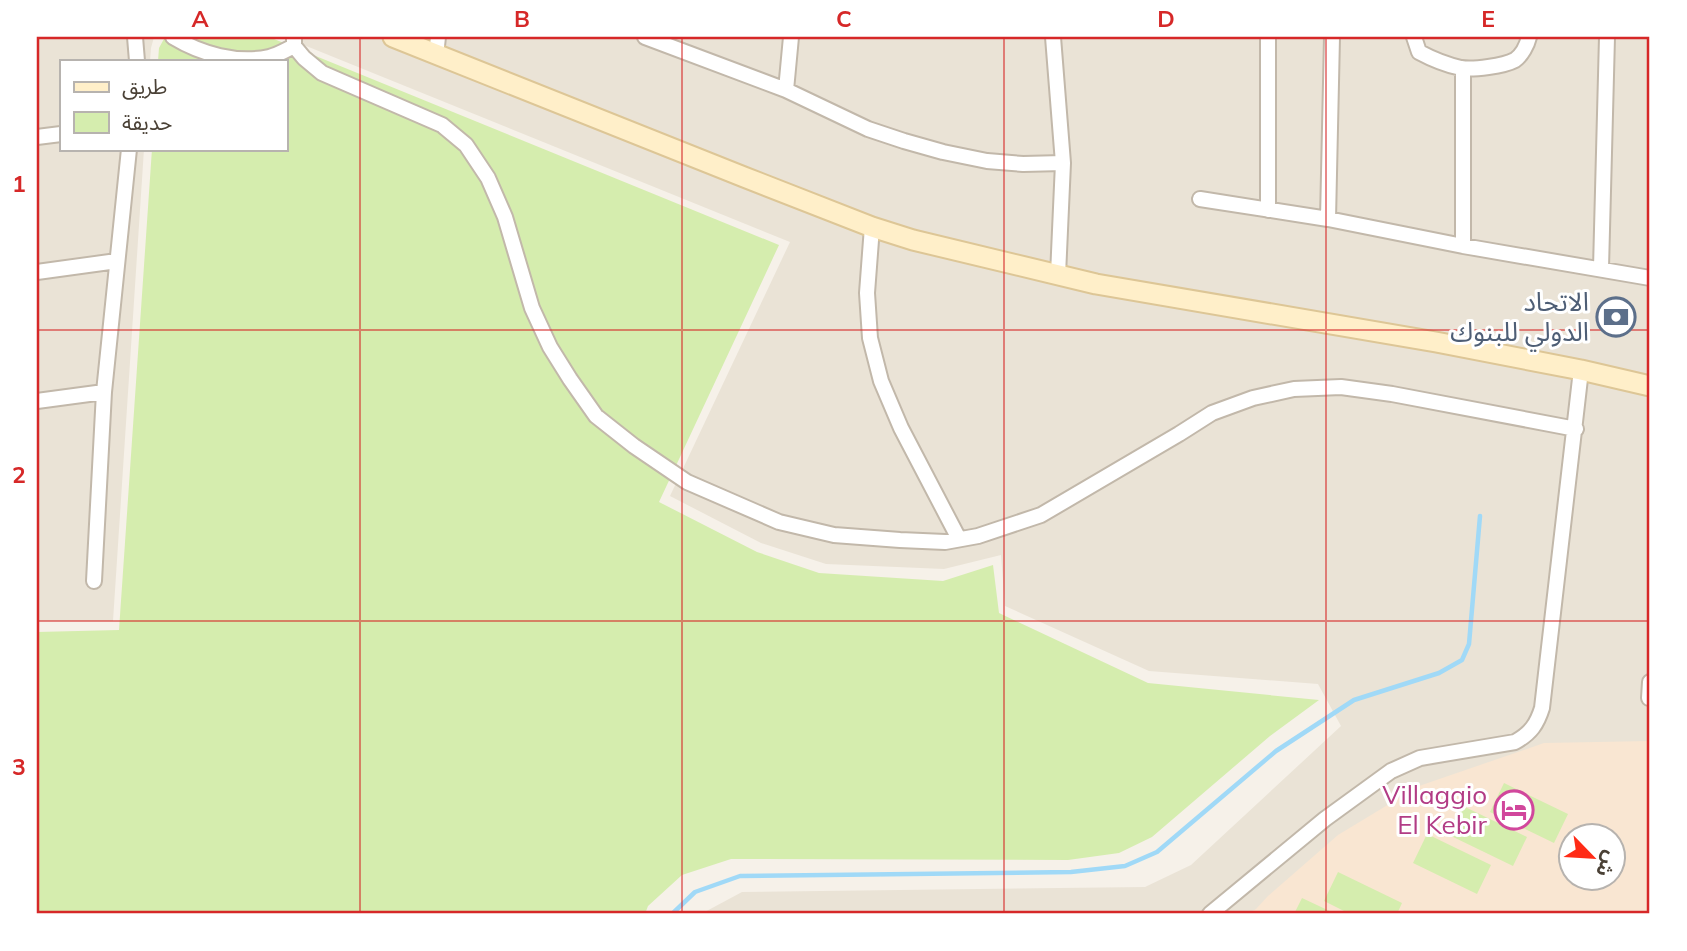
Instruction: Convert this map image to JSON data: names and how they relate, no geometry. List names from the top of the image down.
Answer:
{
  "places": {
    "bank": ["الاتحاد الدولي للبنوك"],
    "hotel": ["Villaggio El Kebir"]
  },
  "legend": ["طريق", "حديقة"],
  "north": "bottom right",
  "grid": {
    "columns": [
      "A",
      "B",
      "C",
      "D",
      "E"
    ],
    "rows": ["1", "2", "3"]
  }
}
